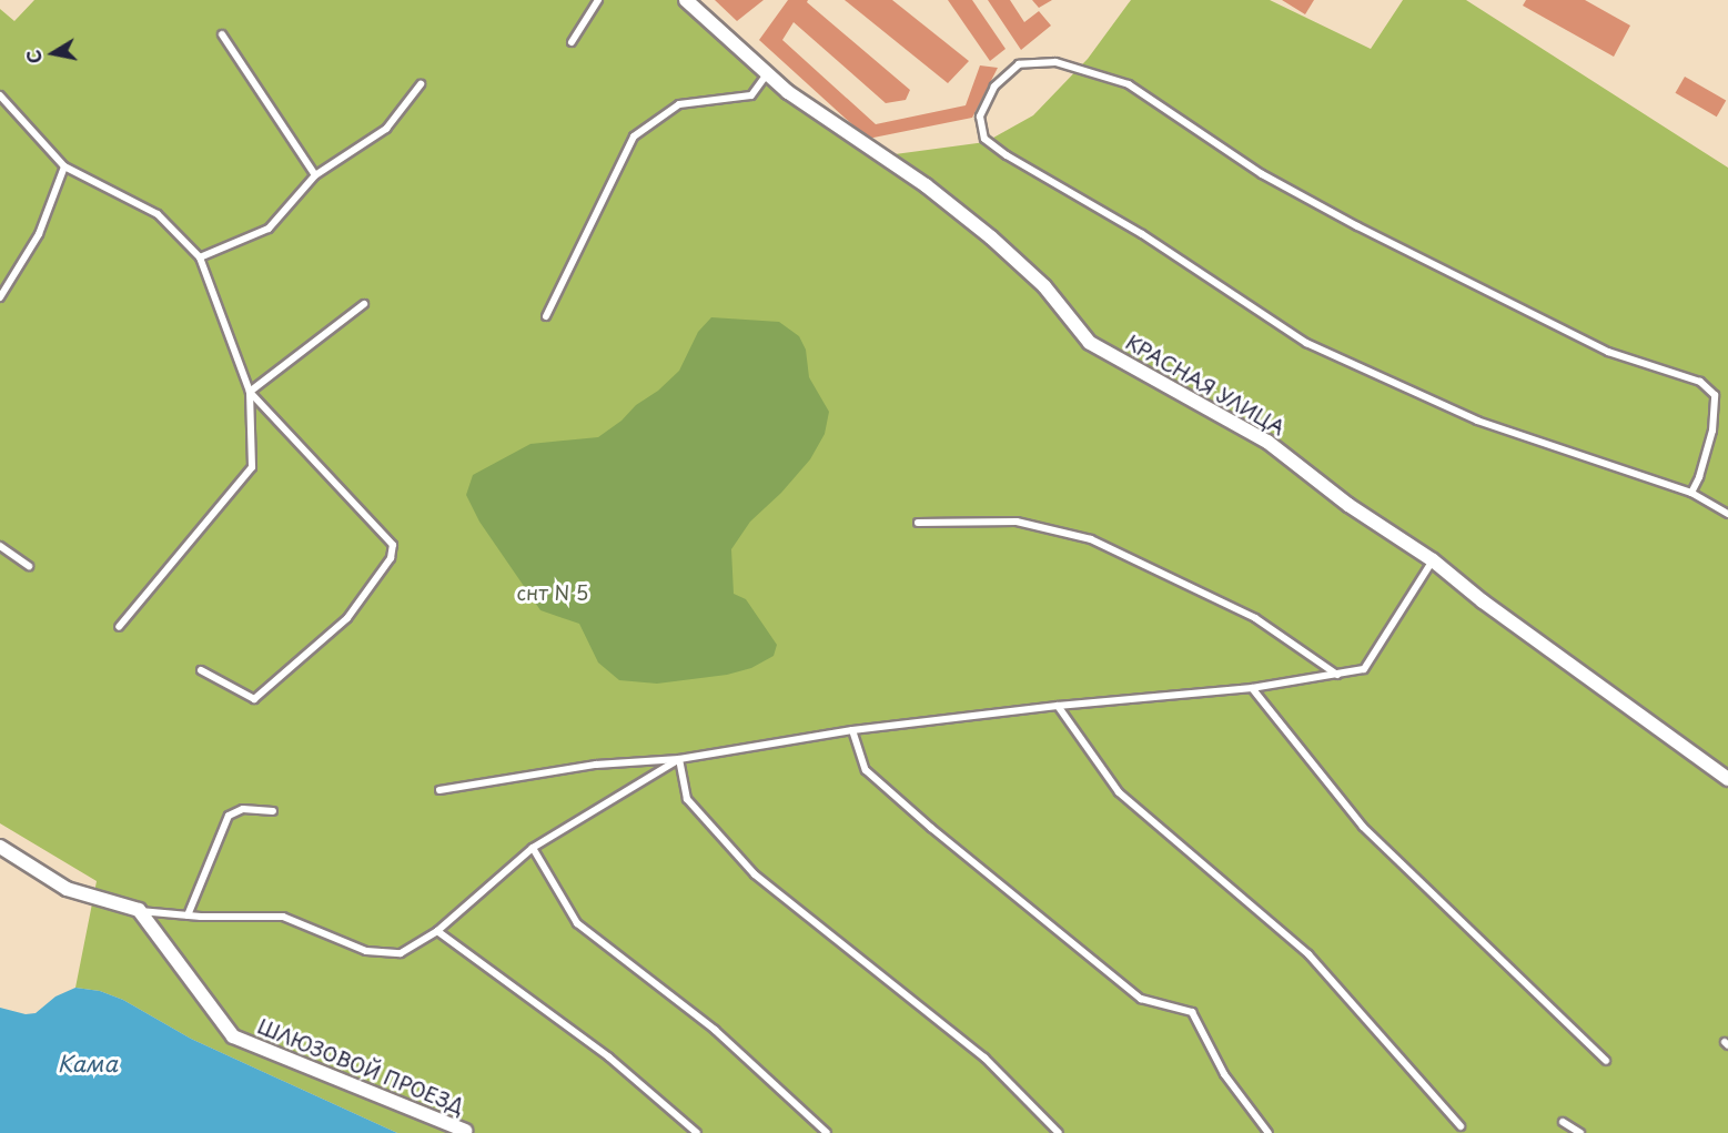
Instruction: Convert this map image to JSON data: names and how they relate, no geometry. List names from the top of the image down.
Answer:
{
  "streets": {
    "street": ["КРАСНАЯ УЛИЦА", "ШЛЮЗОВОЙ ПРОЕЗД"]
  },
  "water": ["Кама"],
  "parks": ["снт N 5"],
  "north": "left"
}
